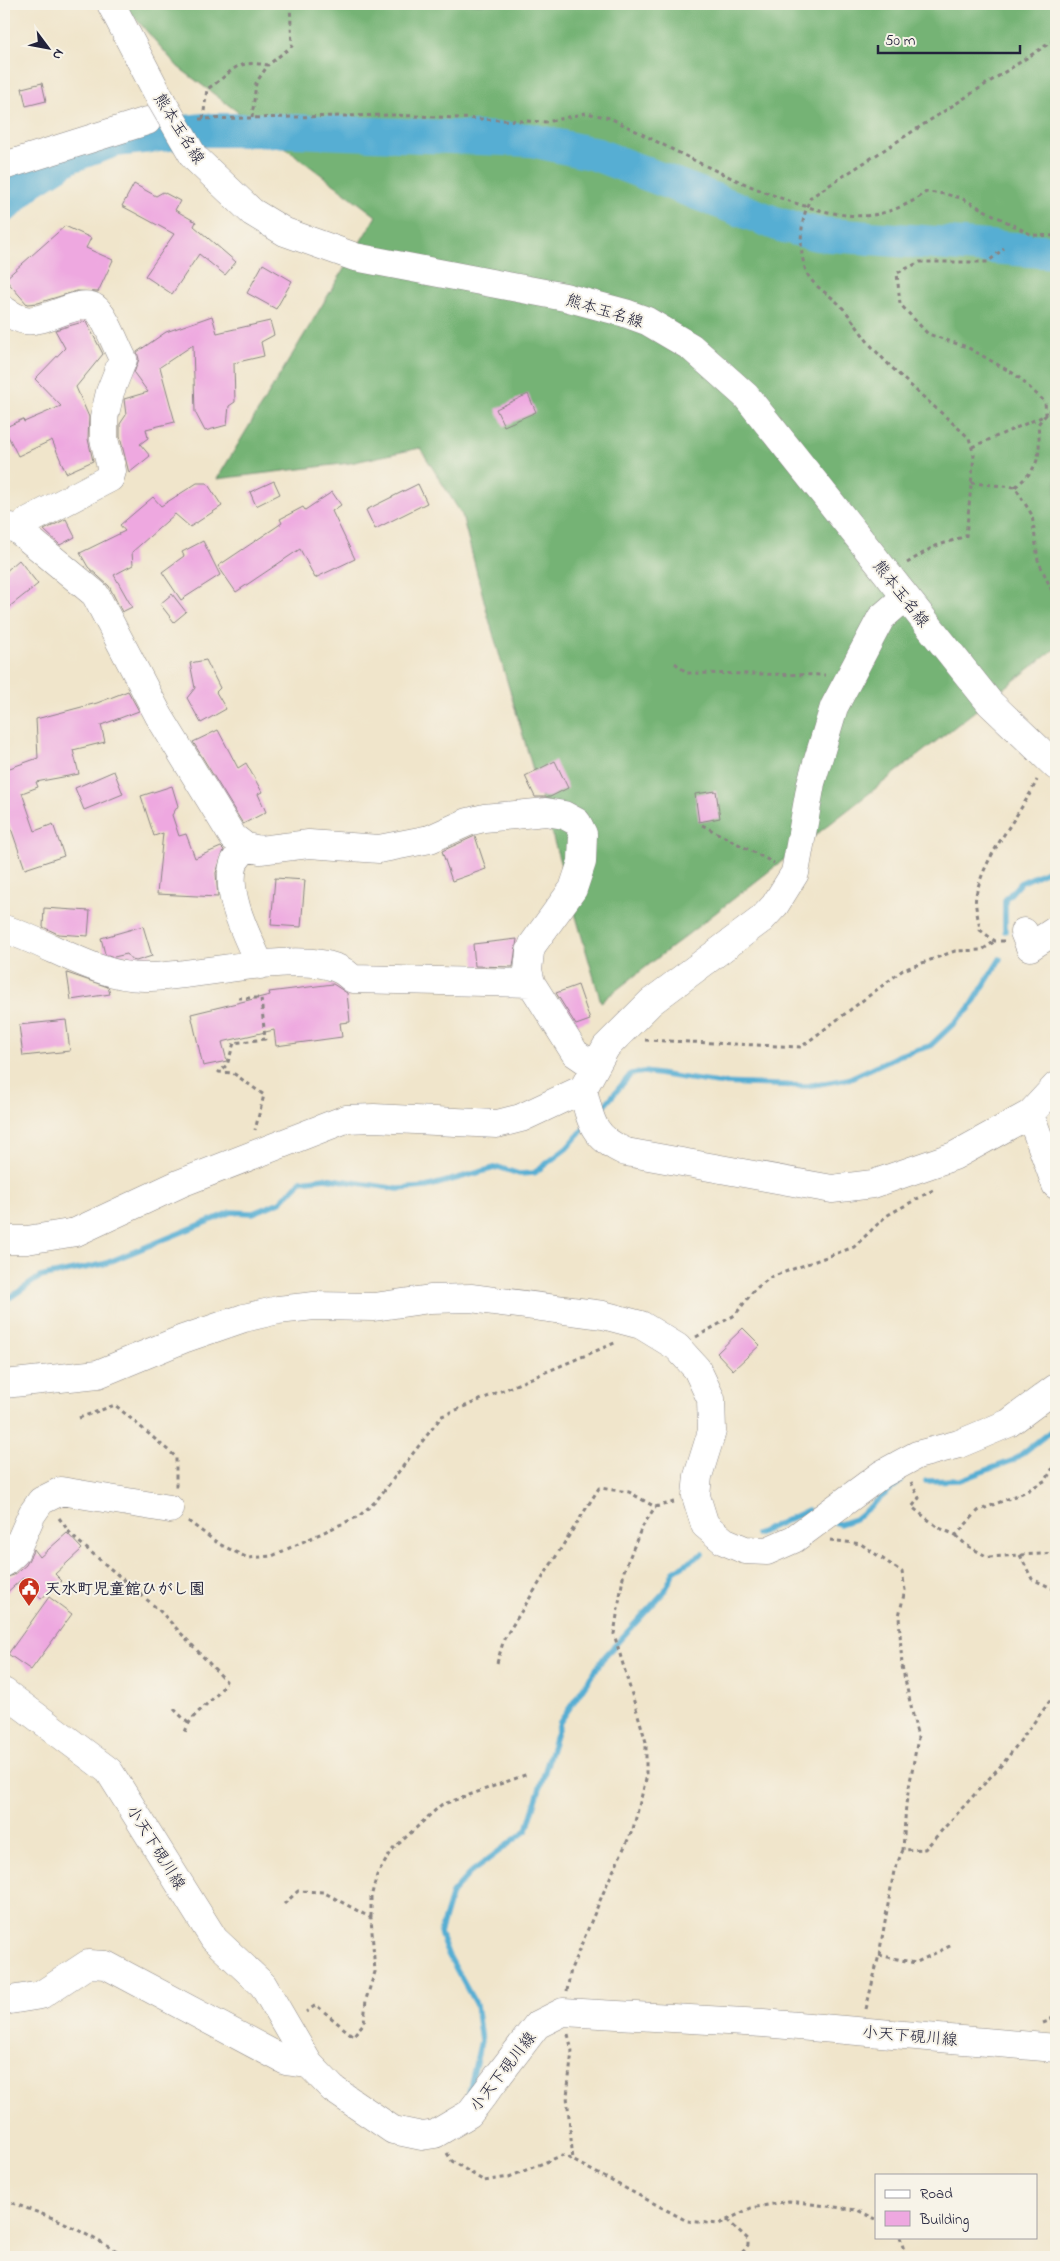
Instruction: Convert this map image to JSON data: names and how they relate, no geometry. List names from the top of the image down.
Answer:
{
  "streets": {
    "street": ["熊本玉名線", "小天下硯川線"]
  },
  "places": {
    "public building": ["天水町児童館ひがし園"]
  },
  "legend": ["Road", "Building"],
  "scale_bar": "50 m",
  "north": "bottom right"
}
